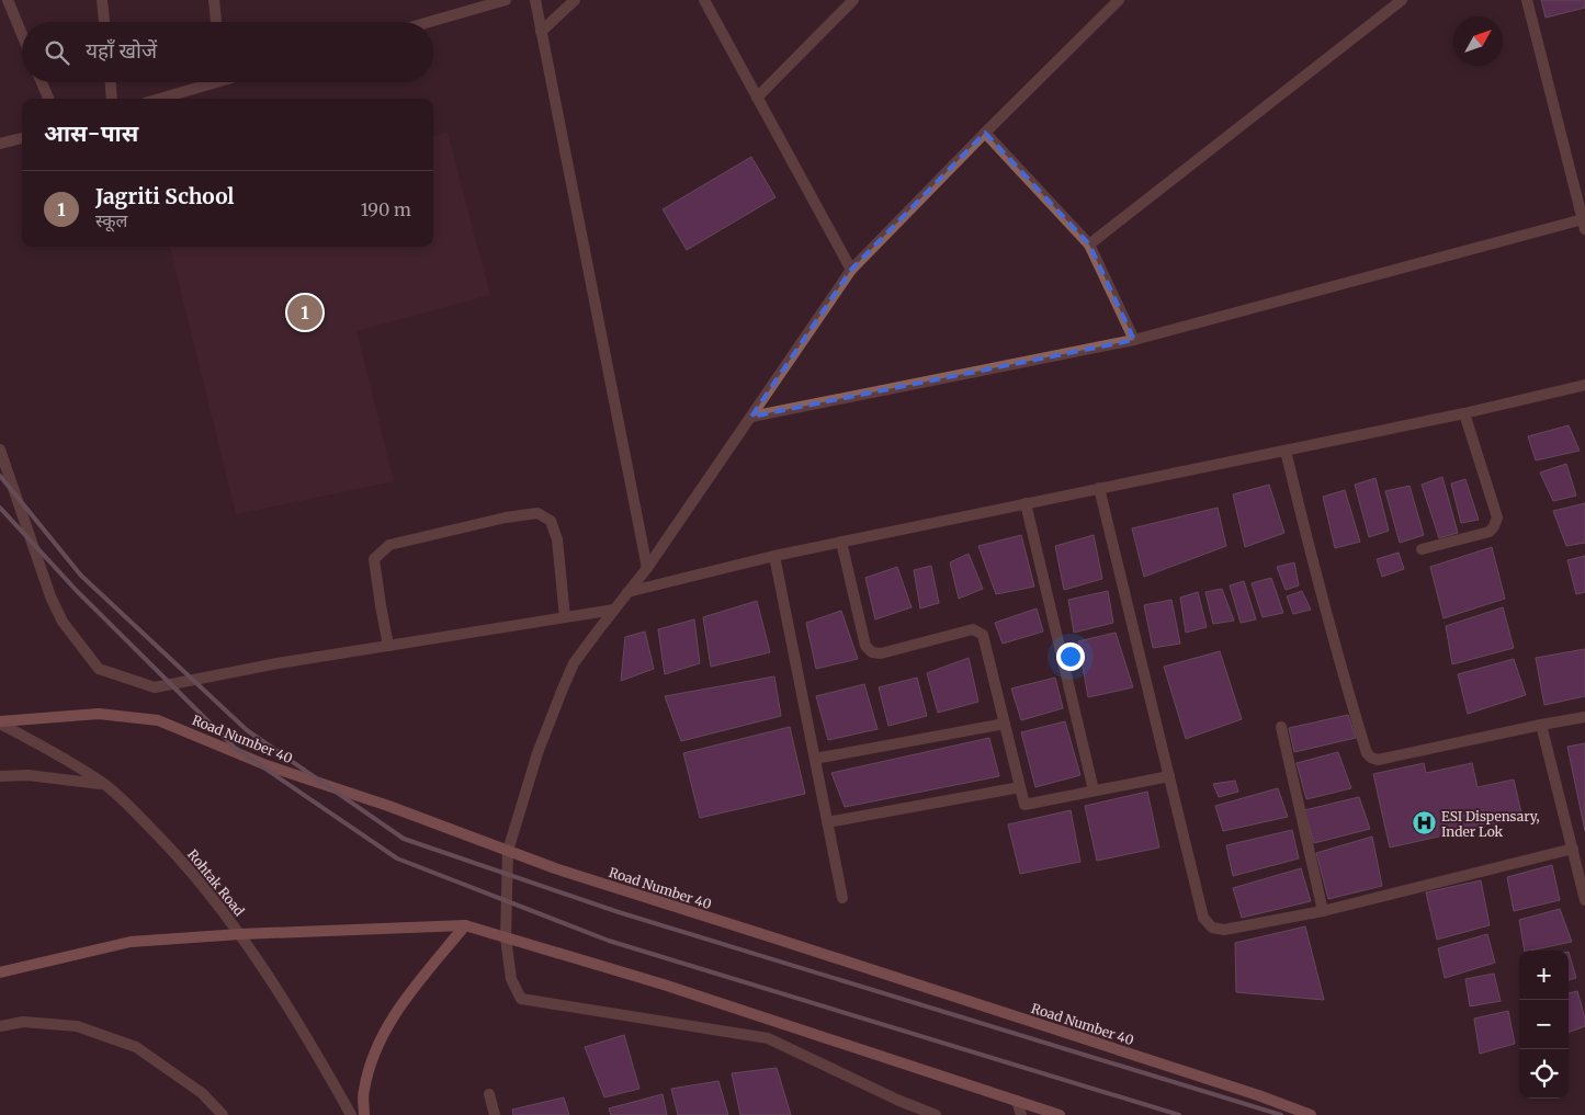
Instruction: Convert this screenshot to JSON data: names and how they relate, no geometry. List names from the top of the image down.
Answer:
{
  "streets": {
    "main road": ["Road Number 40"],
    "street": ["Rohtak Road"]
  },
  "crossings": [
    ["Road Number 40", "Rohtak Road"]
  ],
  "places": {
    "hospital": ["ESI Dispensary, Inder Lok"]
  },
  "north": "top right",
  "page": {
    "search": "यहाँ खोजें",
    "heading": "आस-पास",
    "list": [
      {
        "mark": "1",
        "name": "Jagriti School",
        "note": "स्कूल",
        "value": "190 m"
      }
    ],
    "pins": "1",
    "map_buttons": ["+", "−"]
  }
}
